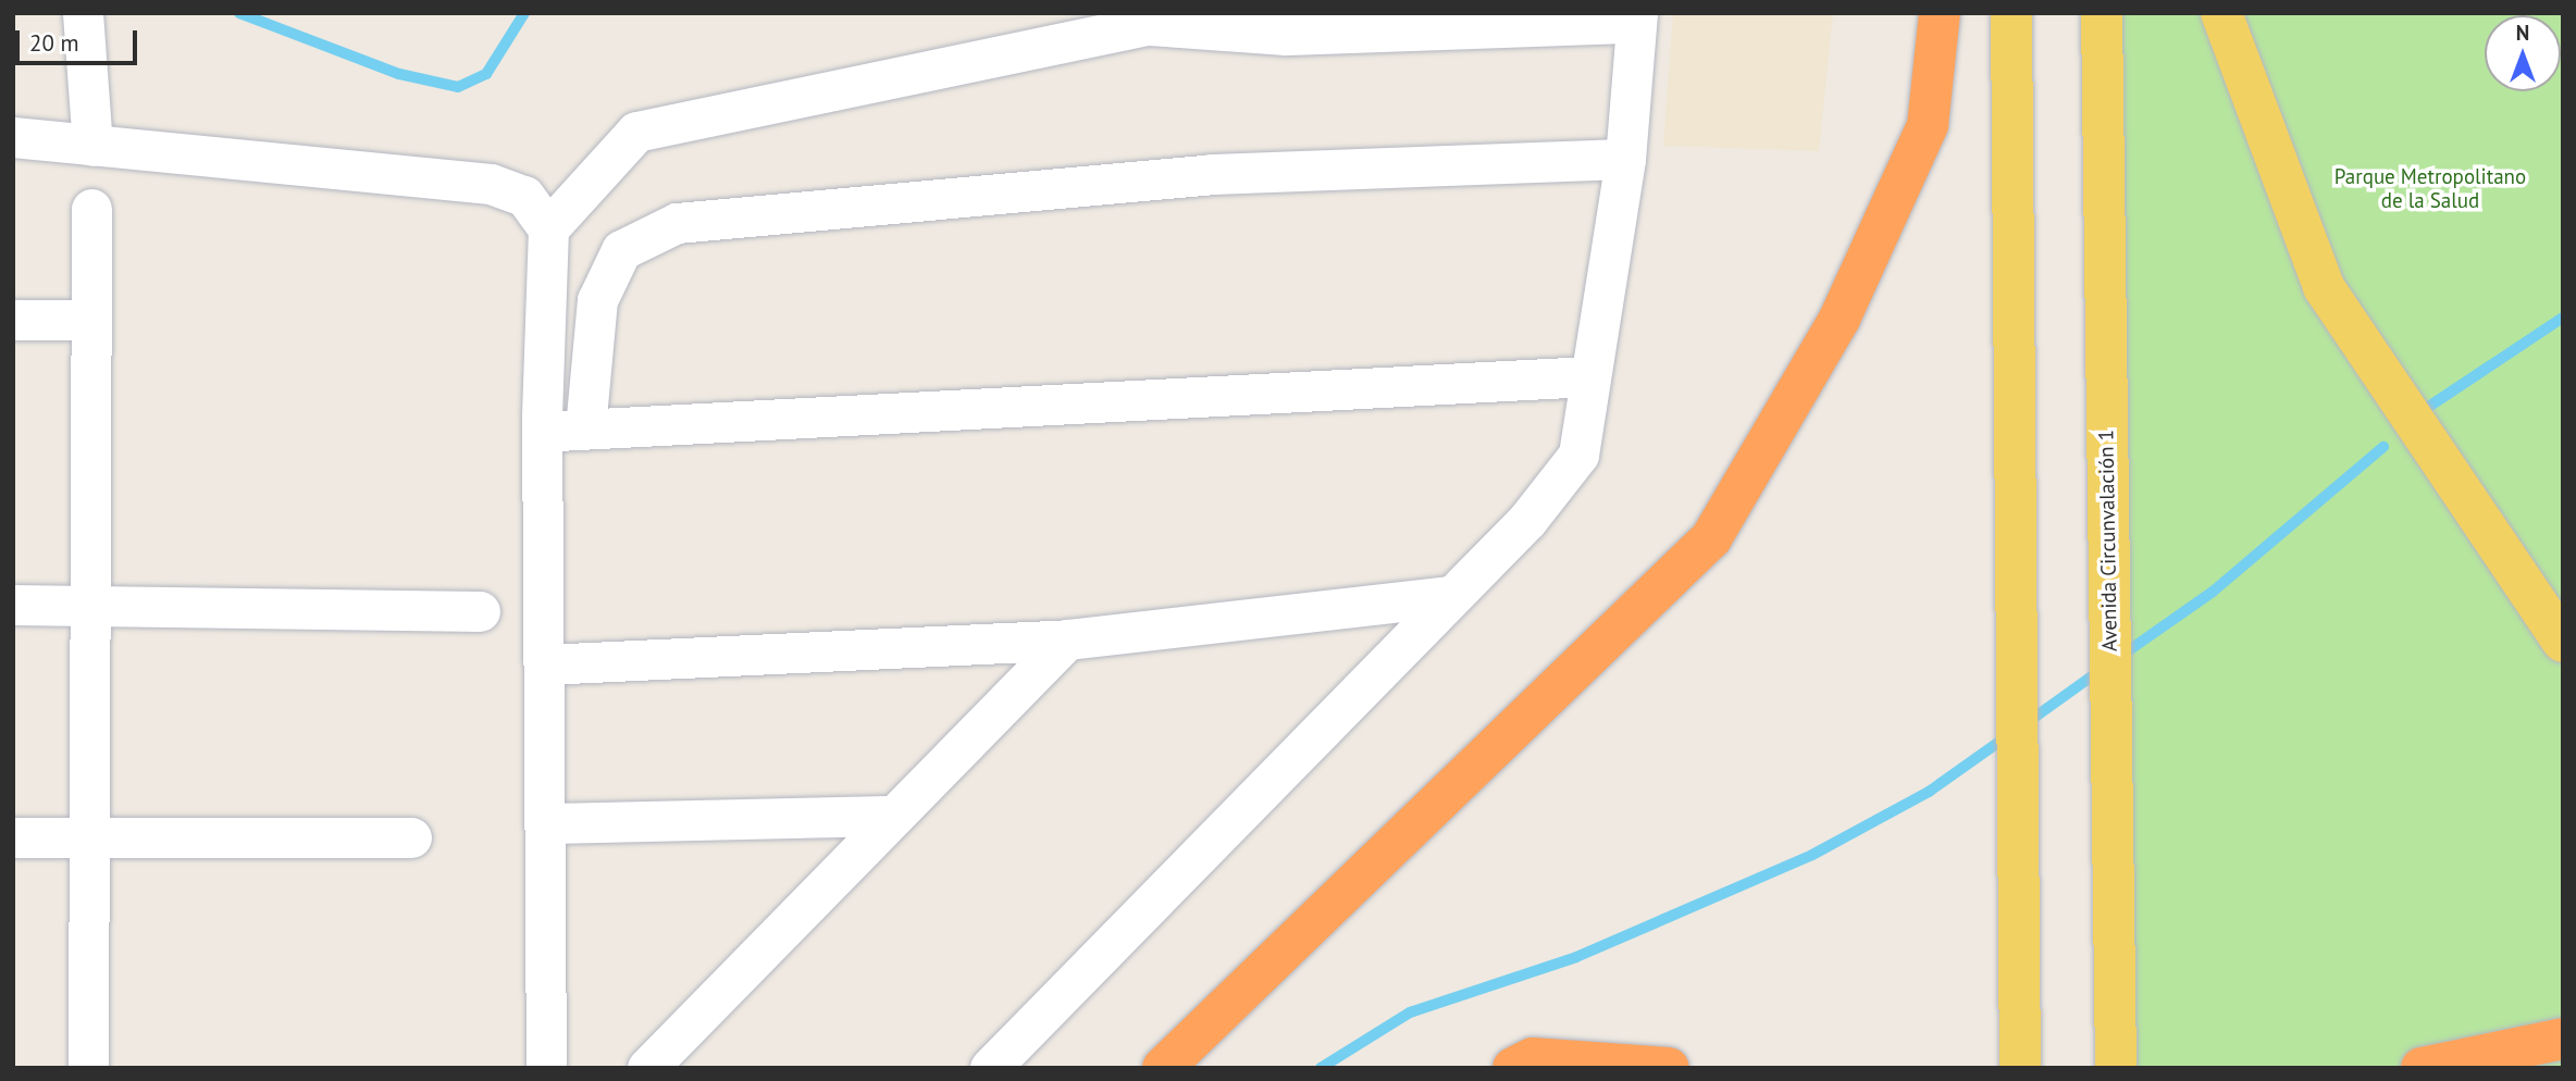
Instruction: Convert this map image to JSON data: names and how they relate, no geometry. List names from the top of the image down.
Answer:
{
  "streets": {
    "main road": ["Avenida Circunvalación 1"]
  },
  "parks": ["Parque Metropolitano de la Salud"],
  "scale_bar": "20 m",
  "north": "top"
}
